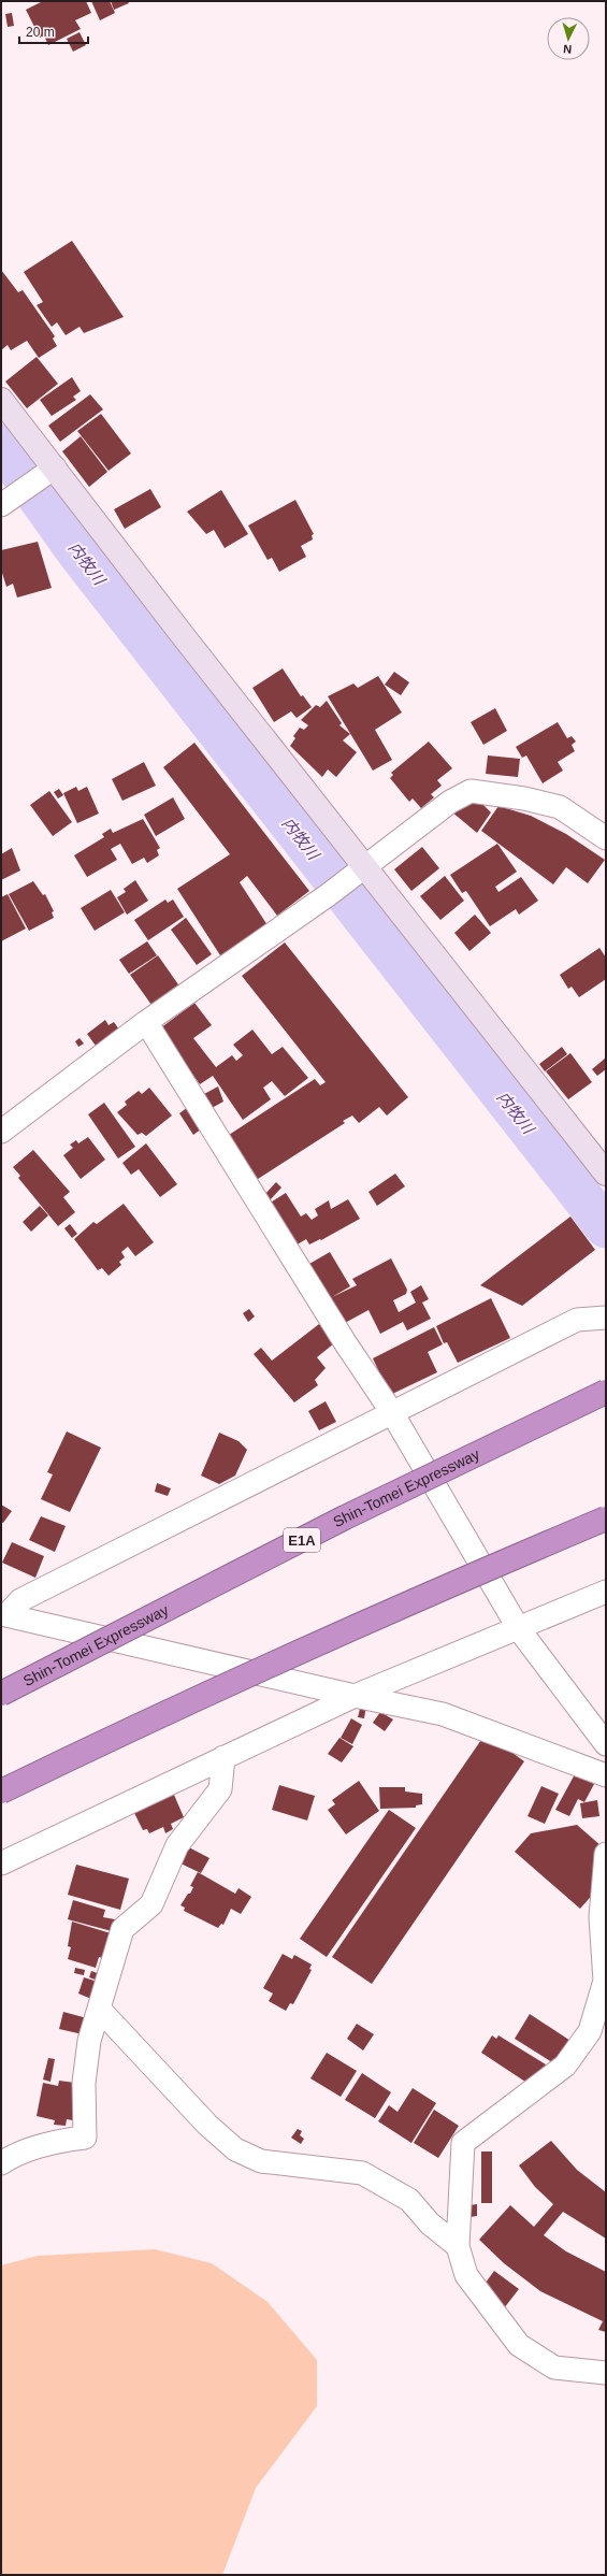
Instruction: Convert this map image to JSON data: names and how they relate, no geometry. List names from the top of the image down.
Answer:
{
  "streets": {
    "highway": ["Shin-Tomei Expressway", "E1A"]
  },
  "water": ["内牧川"],
  "scale_bar": "20 m",
  "north": "bottom"
}
